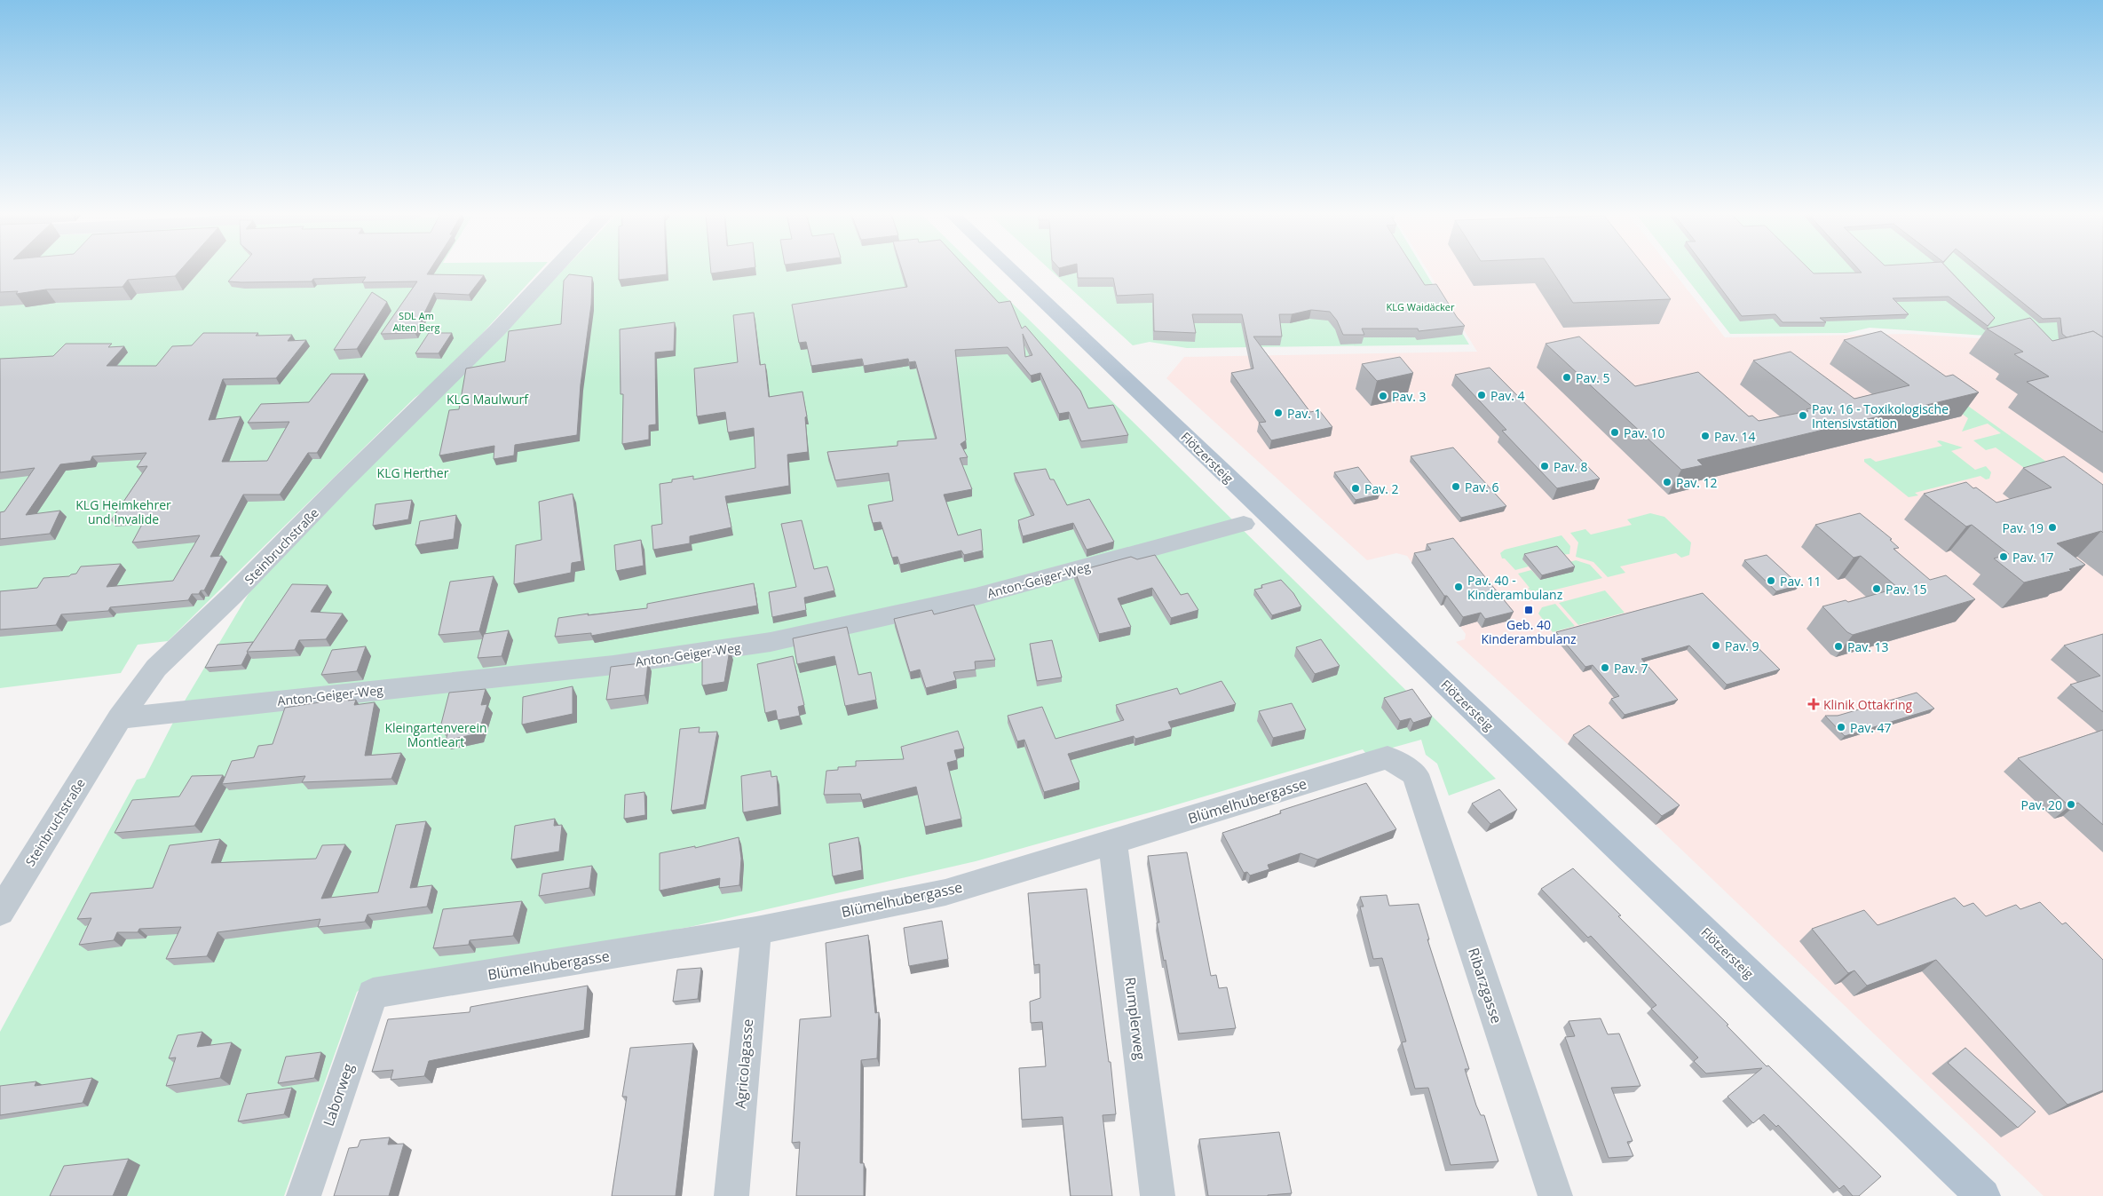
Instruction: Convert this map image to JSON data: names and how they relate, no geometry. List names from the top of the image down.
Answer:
{
  "streets": {
    "main road": ["Flötzersteig"],
    "street": [
      "Steinbruchstraße",
      "Anton-Geiger-Weg",
      "Blümelhubergasse",
      "Ribarzgasse",
      "Rumplerweg",
      "Agricolagasse",
      "Laborweg"
    ]
  },
  "crossings": [
    ["Steinbruchstraße", "Anton-Geiger-Weg"],
    ["Blümelhubergasse", "Ribarzgasse"],
    ["Blümelhubergasse", "Rumplerweg"],
    ["Blümelhubergasse", "Agricolagasse"],
    ["Blümelhubergasse", "Laborweg"]
  ],
  "parks": [
    "KLG Waidäcker",
    "SDL Am Alten Berg",
    "KLG Maulwurf",
    "KLG Herther",
    "KLG Heimkehrer und Invalide",
    "Kleingartenverein Montleart"
  ],
  "places": {
    "other": [
      "Pav. 5",
      "Pav. 4",
      "Pav. 3",
      "Pav. 1",
      "Pav. 16 - Toxikologische Intensivstation",
      "Pav. 10",
      "Pav. 14",
      "Pav. 8",
      "Pav. 12",
      "Pav. 6",
      "Pav. 2",
      "Pav. 19",
      "Pav. 17",
      "Pav. 11",
      "Pav. 40 - Kinderambulanz",
      "Pav. 15",
      "Pav. 9",
      "Pav. 13",
      "Pav. 7",
      "Pav. 47",
      "Pav. 20"
    ],
    "transit": ["Geb. 40 Kinderambulanz"],
    "health": ["Klinik Ottakring"]
  }
}
